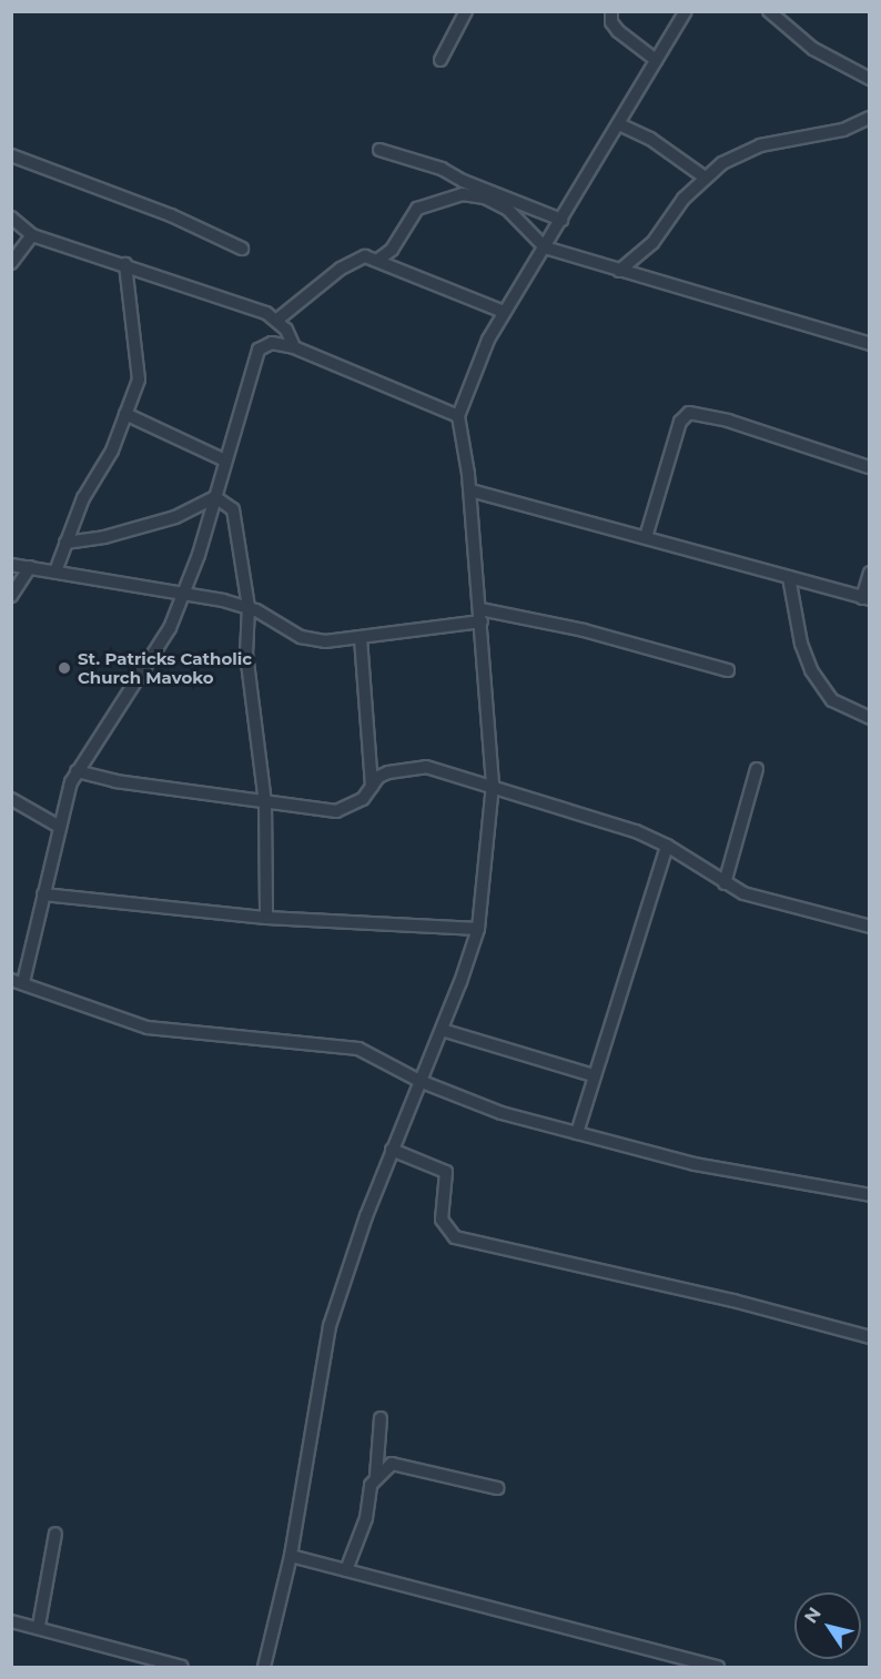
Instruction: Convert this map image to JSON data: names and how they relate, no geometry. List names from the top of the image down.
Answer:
{
  "places": ["St. Patricks Catholic Church Mavoko"],
  "north": "top left"
}
